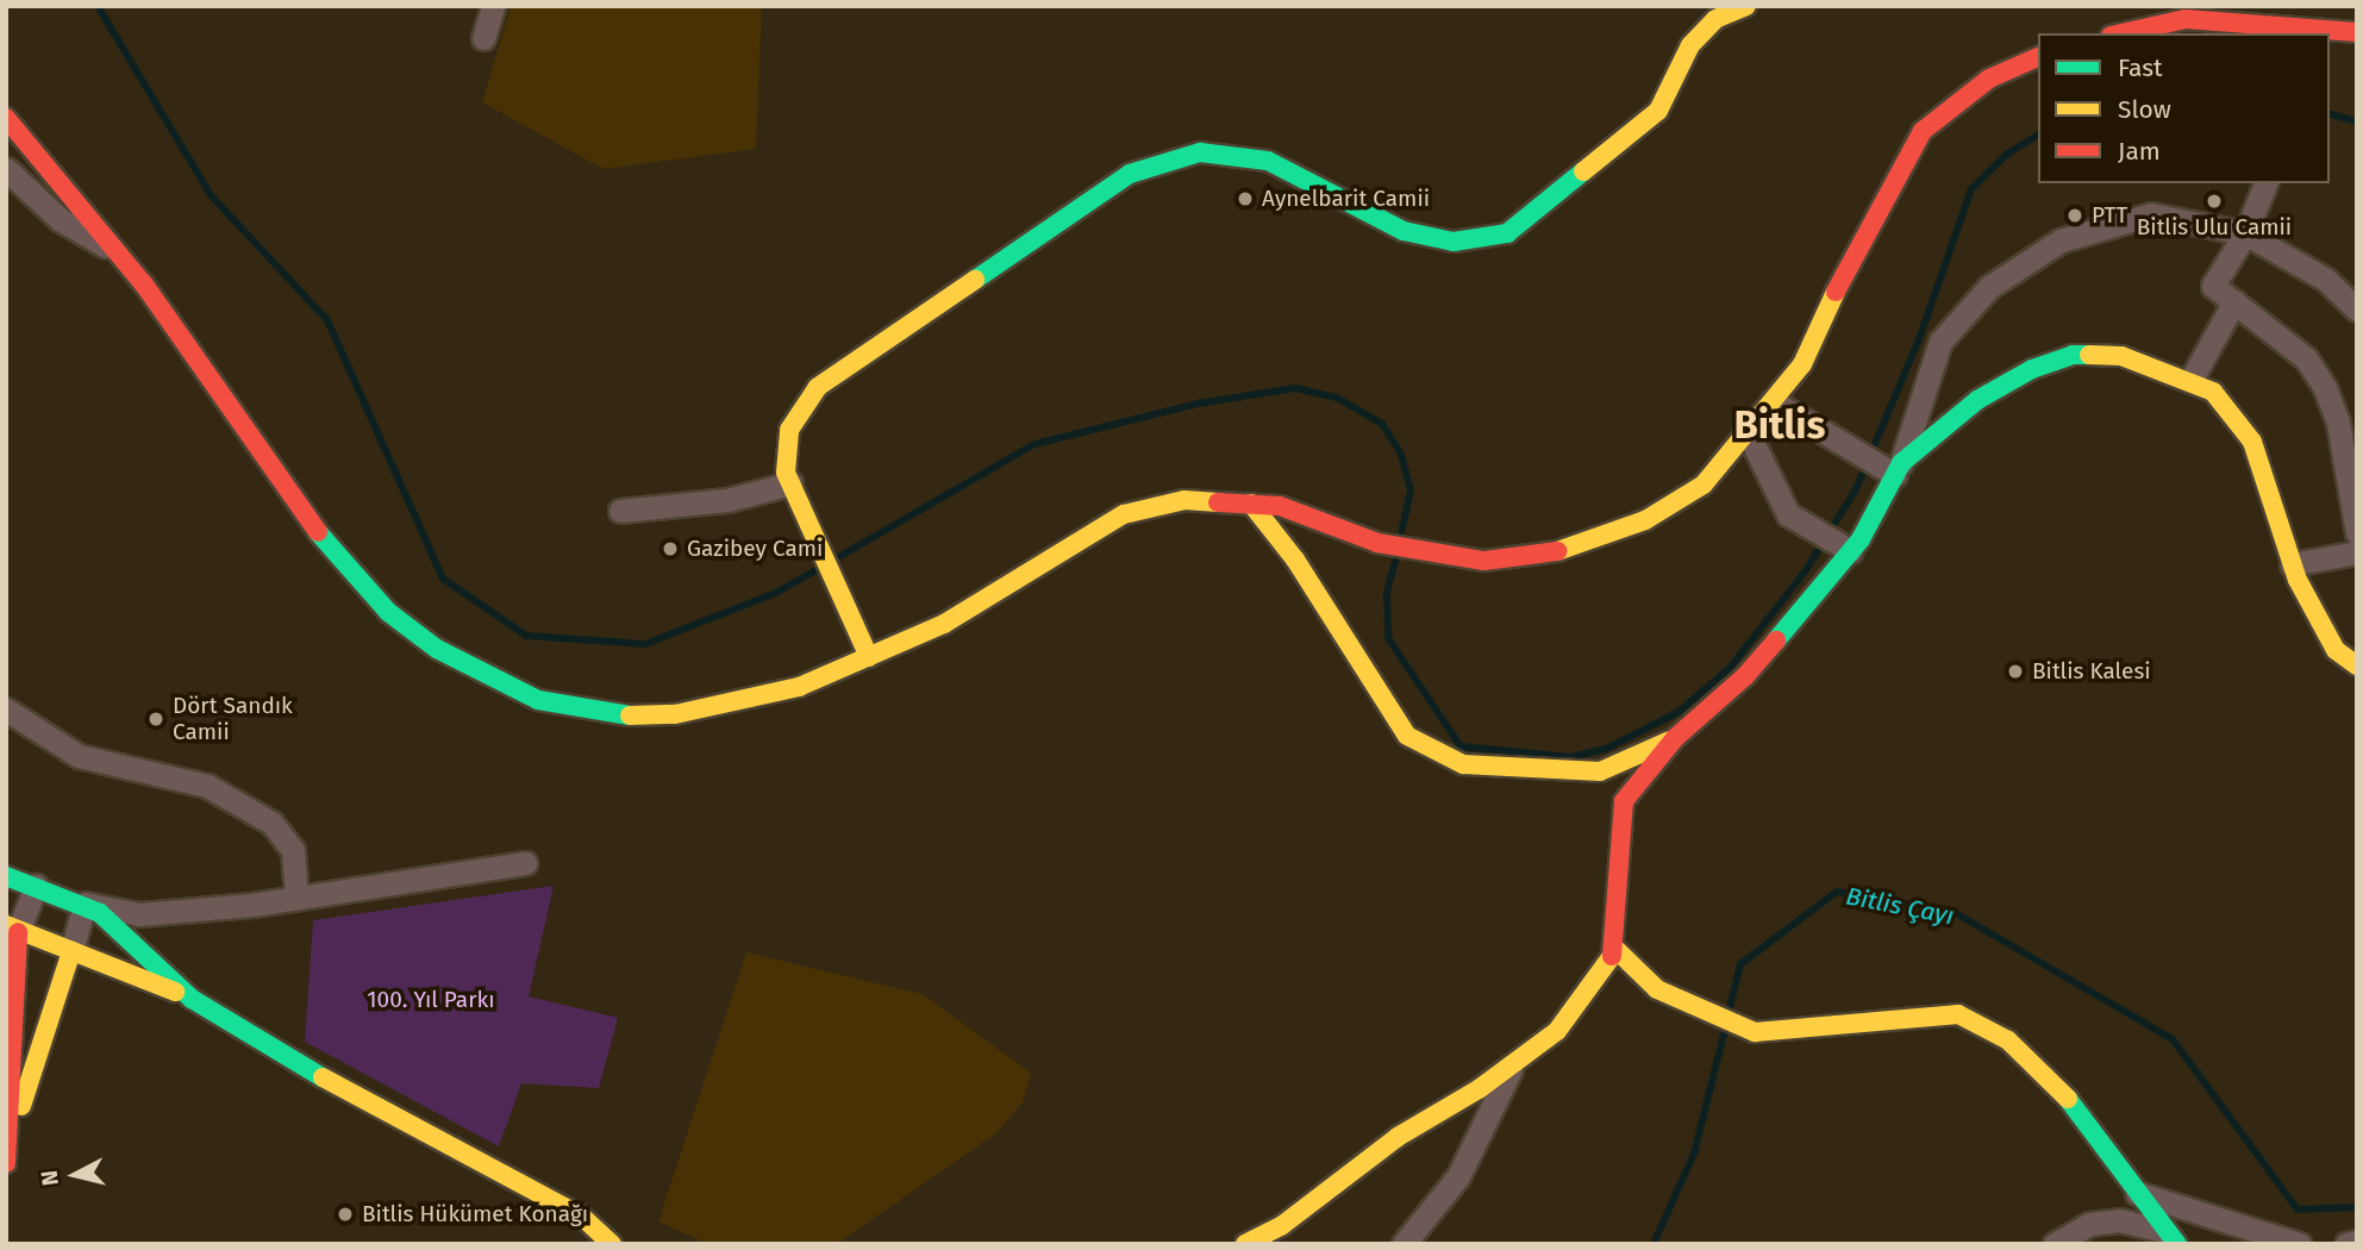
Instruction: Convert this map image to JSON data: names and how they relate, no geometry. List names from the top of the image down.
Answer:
{
  "districts": ["Bitlis"],
  "water": ["Bitlis Çayı"],
  "parks": ["100. Yıl Parkı"],
  "places": [
    "Aynelbarit Camii",
    "Bitlis Ulu Camii",
    "PTT",
    "Gazibey Cami",
    "Bitlis Kalesi",
    "Dört Sandık Camii",
    "Bitlis Hükümet Konağı"
  ],
  "legend": ["Fast", "Slow", "Jam"],
  "north": "left"
}
